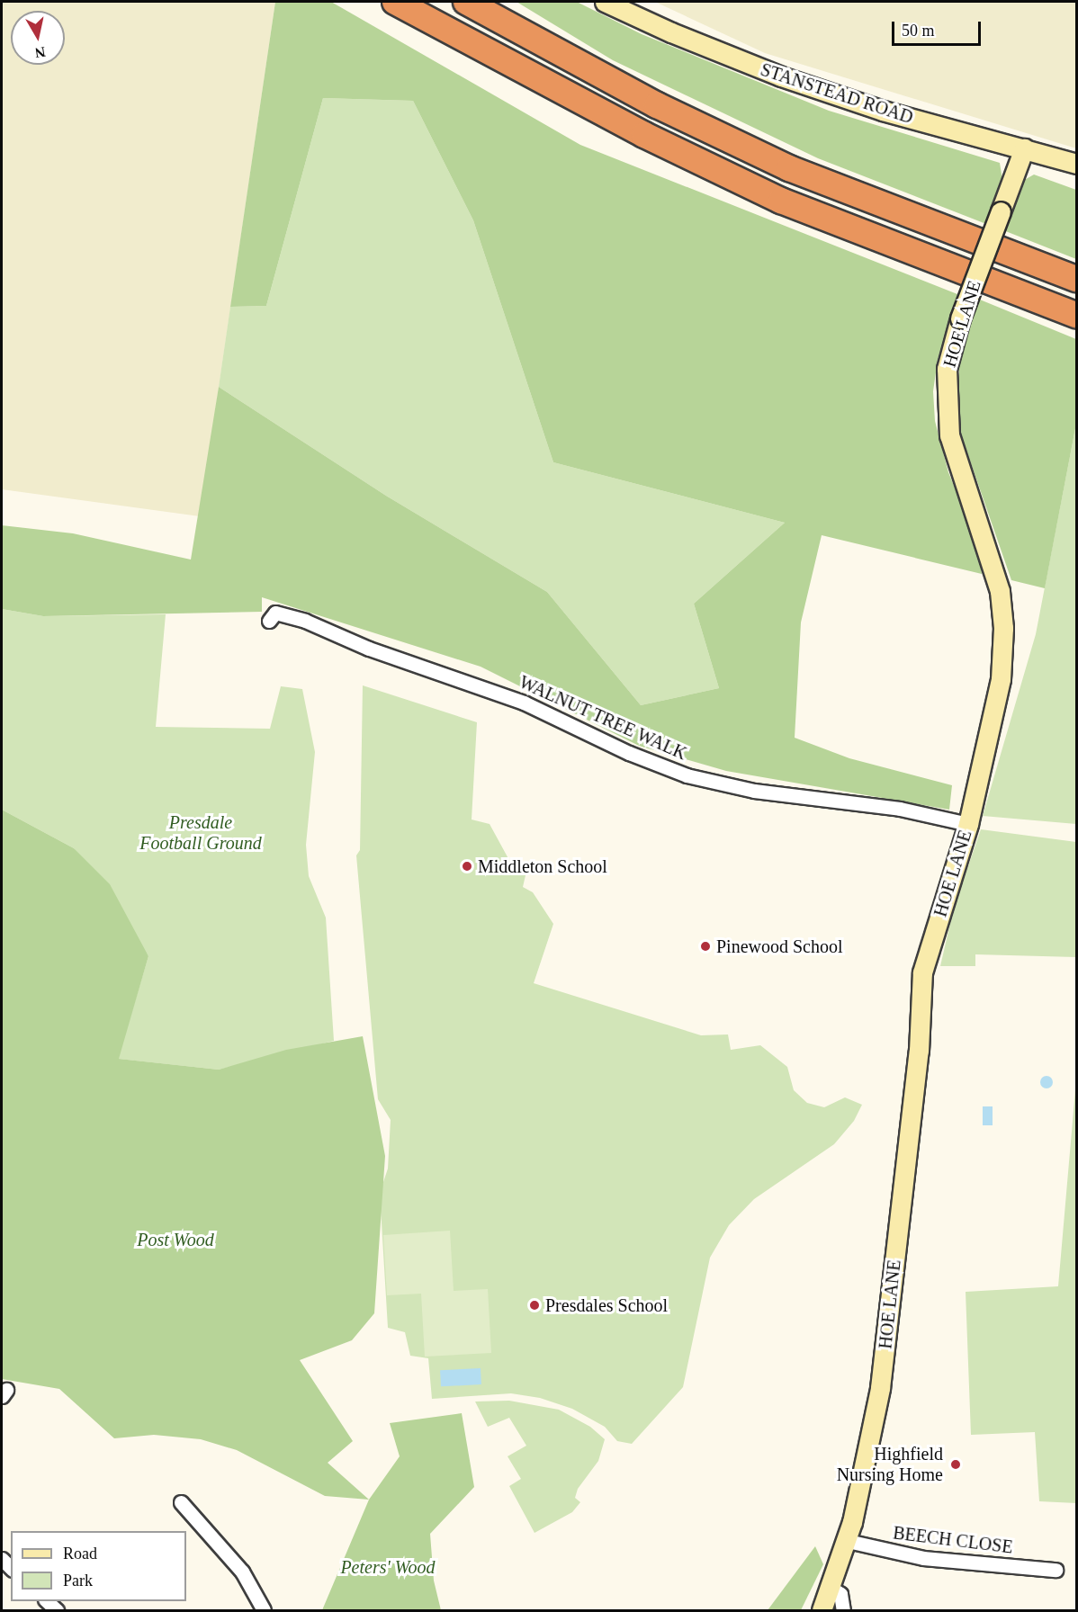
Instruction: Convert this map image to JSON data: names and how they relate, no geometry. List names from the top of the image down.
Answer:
{
  "streets": {
    "street": [
      "STANSTEAD ROAD",
      "HOE LANE",
      "WALNUT TREE WALK",
      "BEECH CLOSE"
    ]
  },
  "crossings": [
    ["STANSTEAD ROAD", "HOE LANE"],
    ["HOE LANE", "WALNUT TREE WALK"],
    ["HOE LANE", "BEECH CLOSE"]
  ],
  "parks": ["Presdale Football Ground", "Post Wood", "Peters' Wood"],
  "places": [
    "Middleton School",
    "Pinewood School",
    "Presdales School",
    "Highfield Nursing Home"
  ],
  "legend": ["Road", "Park"],
  "scale_bar": "50 m",
  "north": "bottom"
}
